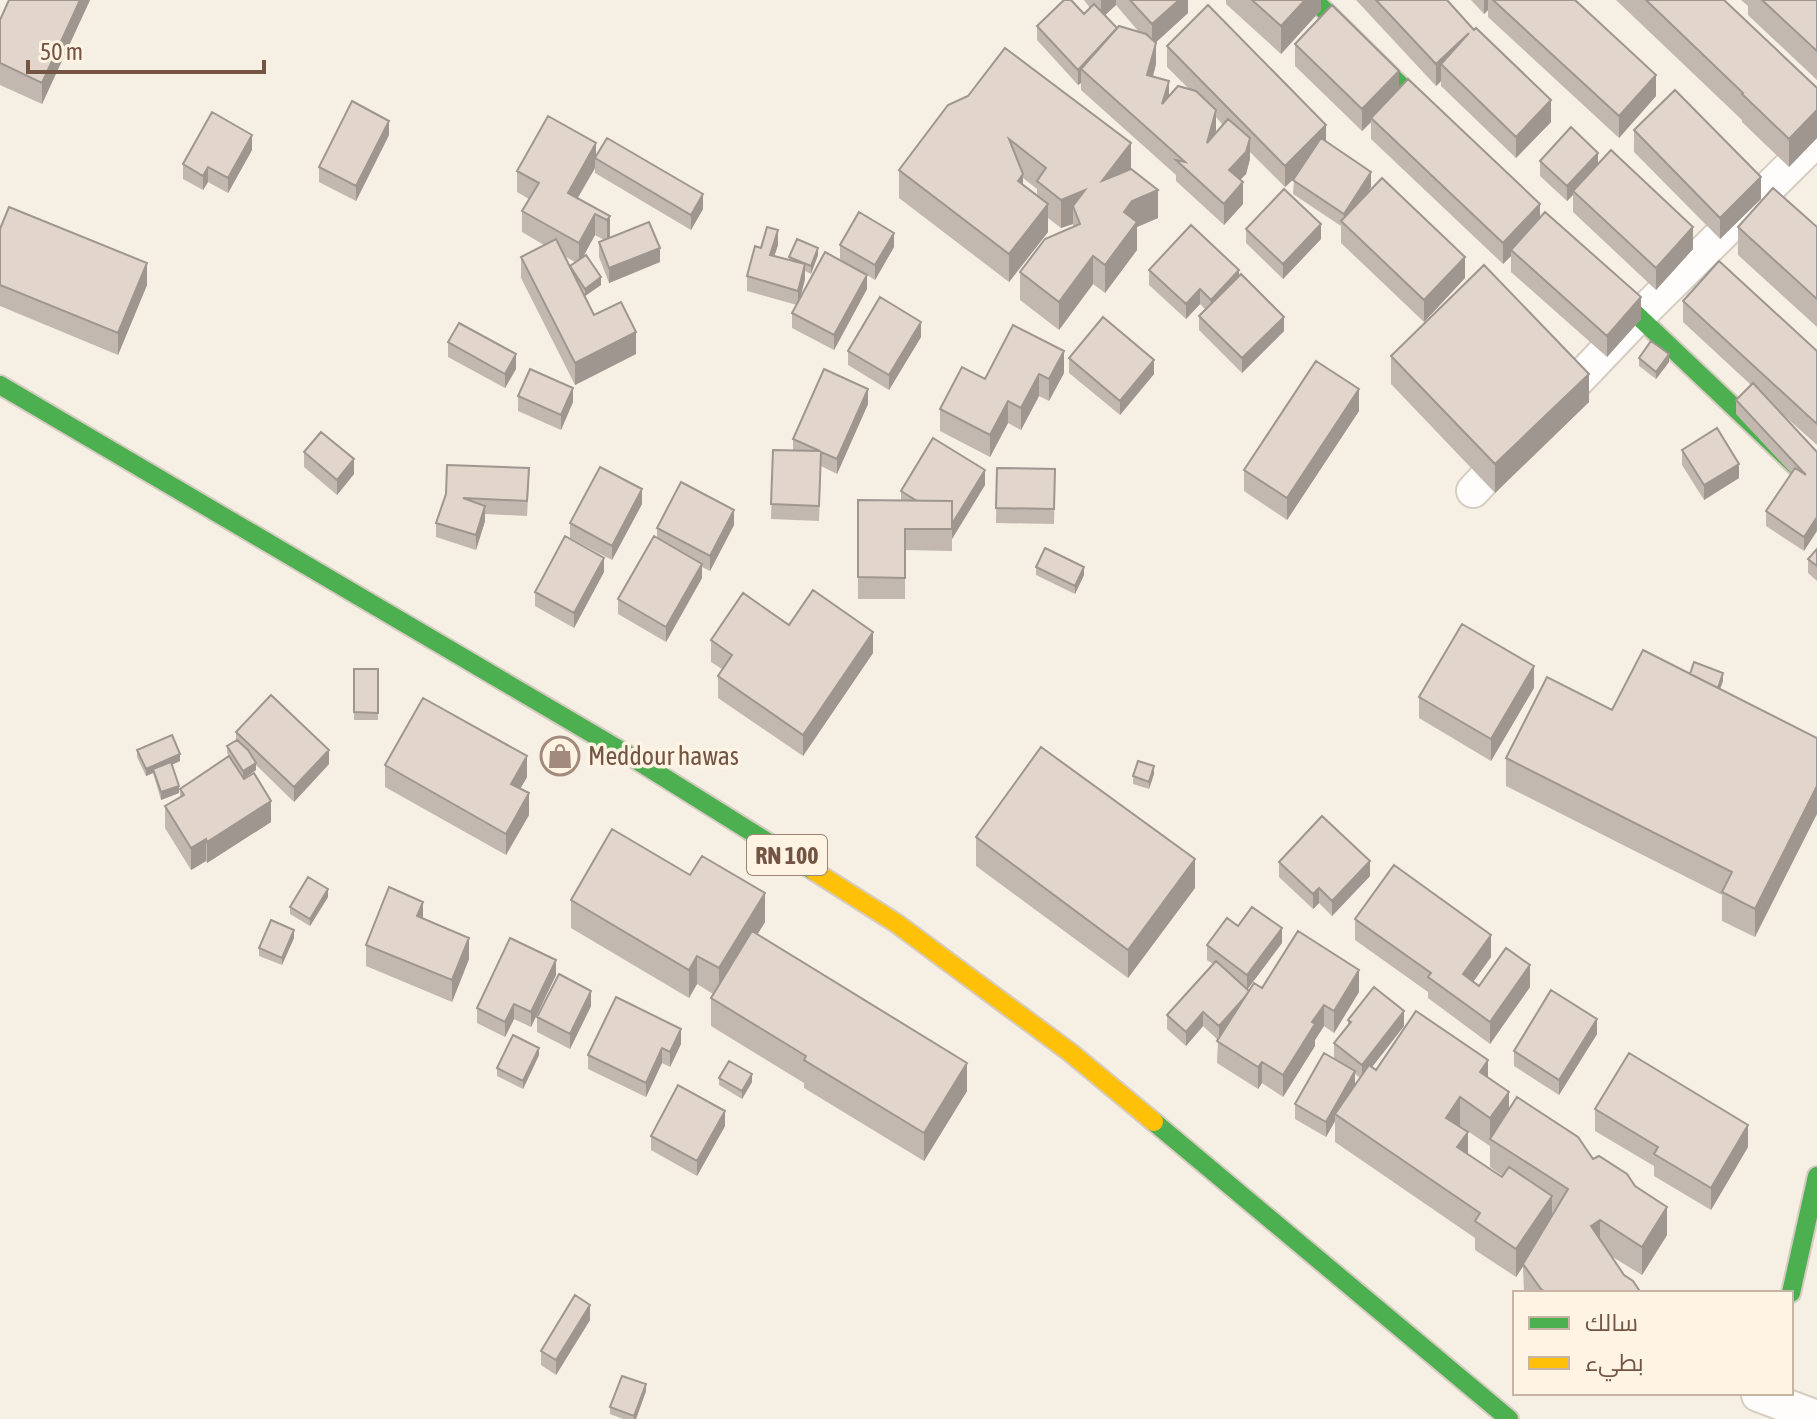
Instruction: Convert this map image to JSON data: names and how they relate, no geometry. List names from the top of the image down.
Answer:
{
  "streets": {
    "main road": ["RN 100"]
  },
  "places": {
    "shop": ["Meddour hawas"]
  },
  "legend": ["سالك", "بطيء"],
  "scale_bar": "50 m"
}
